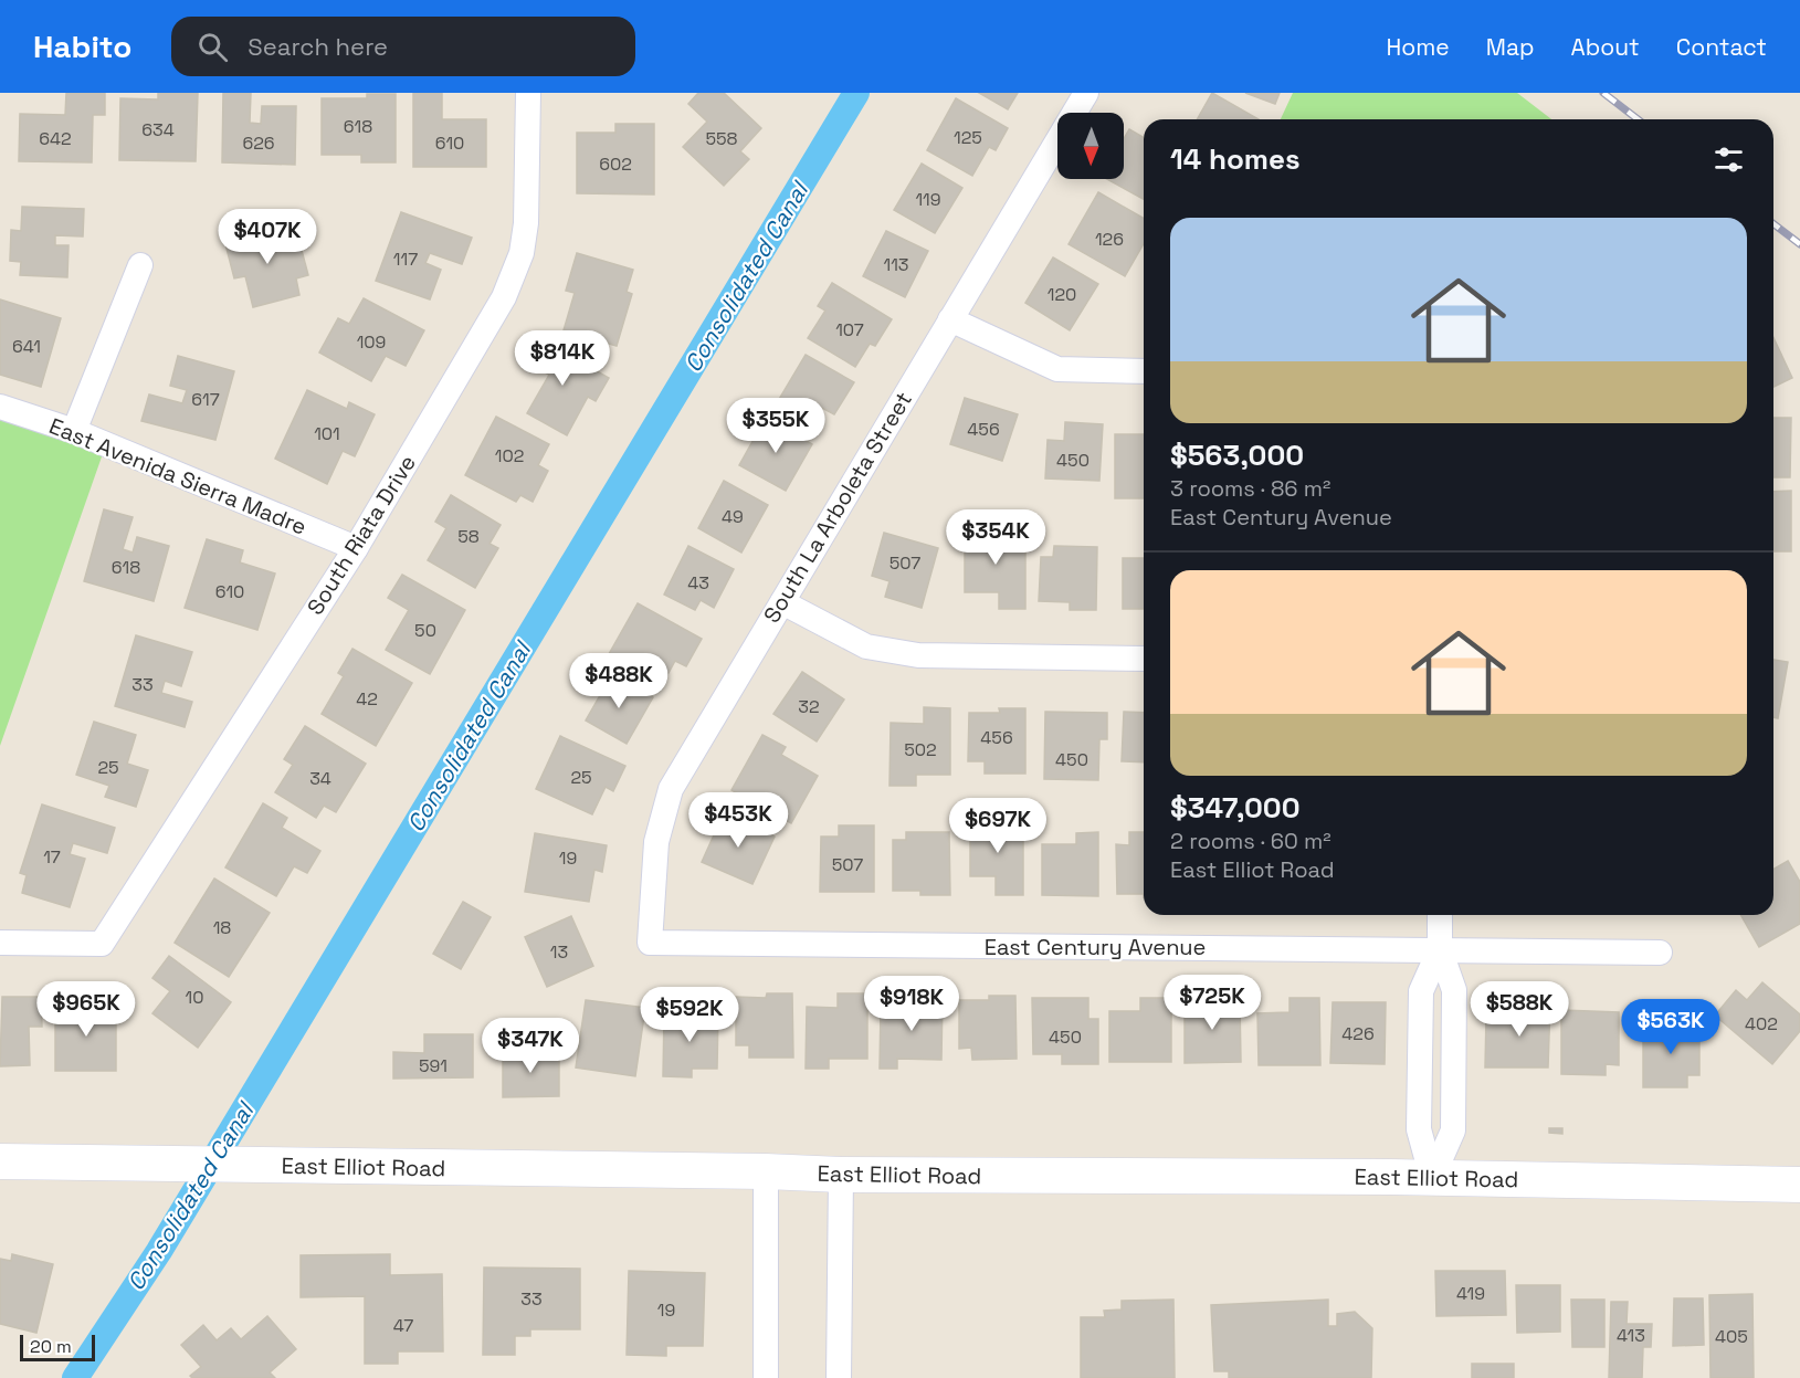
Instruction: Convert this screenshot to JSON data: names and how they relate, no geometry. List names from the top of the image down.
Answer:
{
  "streets": {
    "main road": ["East Elliot Road"],
    "street": [
      "East Avenida Sierra Madre",
      "South La Arboleta Street",
      "South Riata Drive",
      "East Century Avenue"
    ]
  },
  "crossings": [
    ["East Avenida Sierra Madre", "South Riata Drive"],
    ["South La Arboleta Street", "East Century Avenue"]
  ],
  "water": ["Consolidated Canal"],
  "house_numbers": [
    "618",
    "634",
    "125",
    "642",
    "558",
    "626",
    "610",
    "602",
    "119",
    "126",
    "117",
    "113",
    "120",
    "107",
    "109",
    "641",
    "617",
    "456",
    "101",
    "102",
    "450",
    "49",
    "58",
    "507",
    "618",
    "43",
    "610",
    "50",
    "33",
    "42",
    "32",
    "456",
    "502",
    "450",
    "25",
    "25",
    "34",
    "17",
    "19",
    "507",
    "18",
    "13",
    "10",
    "402",
    "426",
    "450",
    "591",
    "419",
    "33",
    "19",
    "47",
    "413",
    "405"
  ],
  "scale_bar": "20 m",
  "north": "bottom",
  "page": {
    "header": "Habito",
    "search": "Search here",
    "nav": [
      "Home",
      "Map",
      "About",
      "Contact"
    ],
    "heading": "14 homes",
    "list": [
      {
        "name": "$563,000",
        "note": "3 rooms · 86 m² · East Century Avenue"
      },
      {
        "name": "$347,000",
        "note": "2 rooms · 60 m² · East Elliot Road"
      }
    ],
    "price": [
      "$407K",
      "$814K",
      "$355K",
      "$354K",
      "$488K",
      "$453K",
      "$697K",
      "$725K",
      "$918K",
      "$965K",
      "$588K",
      "$592K",
      "$563K",
      "$347K"
    ],
    "scale": "20 m"
  }
}
